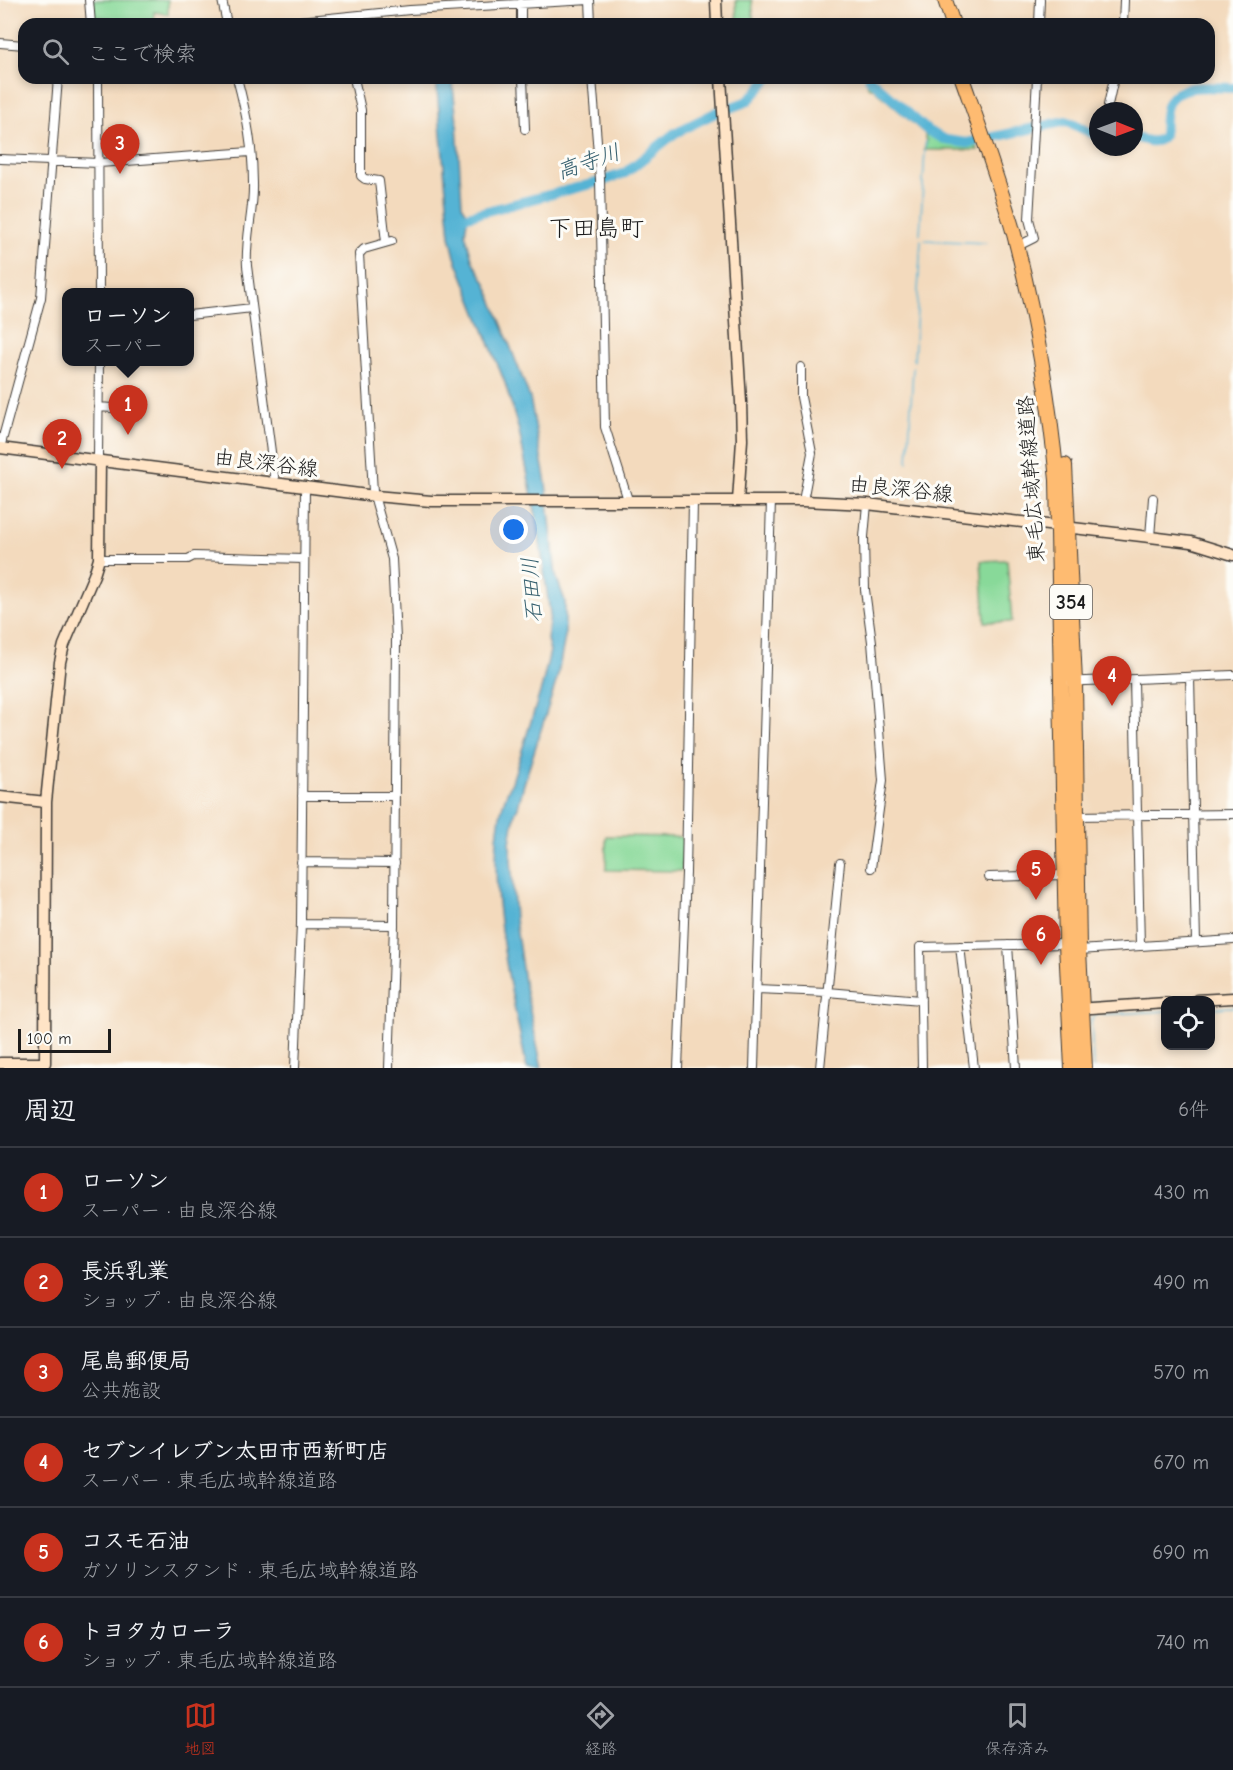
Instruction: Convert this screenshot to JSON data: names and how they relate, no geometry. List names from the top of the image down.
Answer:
{
  "streets": {
    "highway": ["東毛広域幹線道路", "354"],
    "street": ["由良深谷線"]
  },
  "crossings": [
    ["由良深谷線", "東毛広域幹線道路"]
  ],
  "districts": ["下田島町"],
  "water": ["高寺川", "石田川"],
  "scale_bar": "100 m",
  "north": "right",
  "page": {
    "search": "ここで検索",
    "pins": [
      "3",
      "1",
      "2",
      "4",
      "5",
      "6"
    ],
    "popup": ["ローソン", "スーパー"],
    "scale": "100 m",
    "heading": ["周辺", "6件"],
    "list": [
      {
        "mark": "1",
        "name": "ローソン",
        "note": "スーパー · 由良深谷線",
        "value": "430 m"
      },
      {
        "mark": "2",
        "name": "長浜乳業",
        "note": "ショップ · 由良深谷線",
        "value": "490 m"
      },
      {
        "mark": "3",
        "name": "尾島郵便局",
        "note": "公共施設",
        "value": "570 m"
      },
      {
        "mark": "4",
        "name": "セブンイレブン太田市西新町店",
        "note": "スーパー · 東毛広域幹線道路",
        "value": "670 m"
      },
      {
        "mark": "5",
        "name": "コスモ石油",
        "note": "ガソリンスタンド · 東毛広域幹線道路",
        "value": "690 m"
      },
      {
        "mark": "6",
        "name": "トヨタカローラ",
        "note": "ショップ · 東毛広域幹線道路",
        "value": "740 m"
      }
    ],
    "nav": ["地図", "経路", "保存済み"]
  }
}
